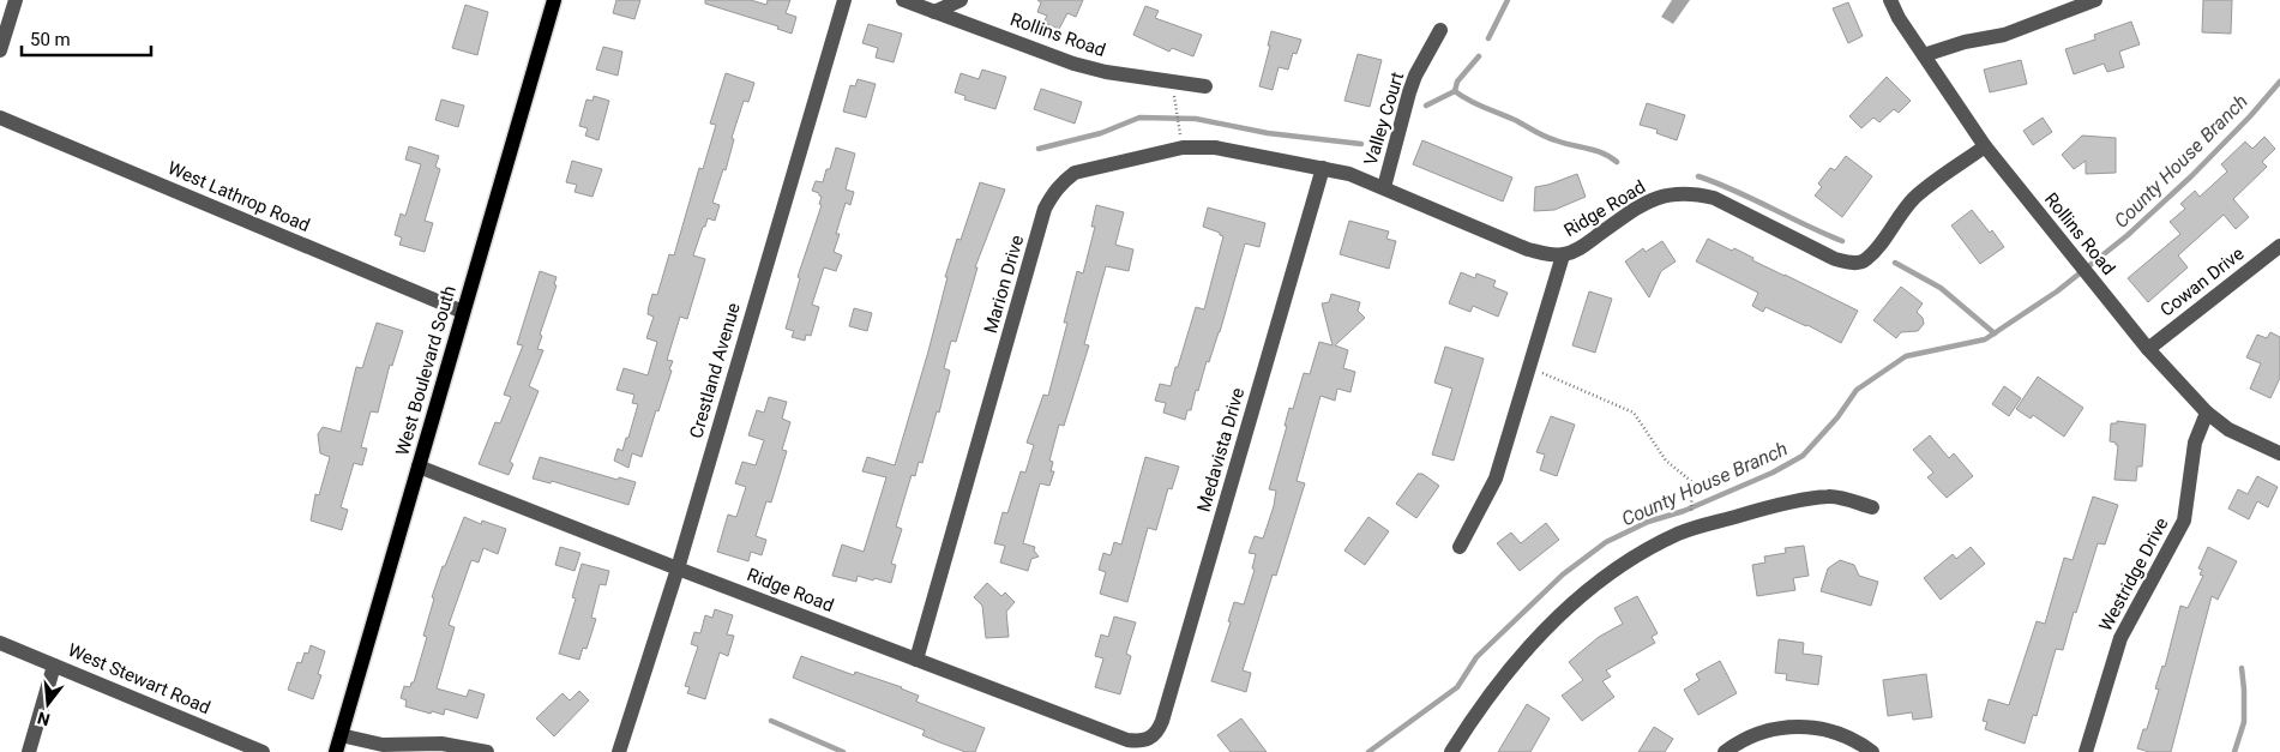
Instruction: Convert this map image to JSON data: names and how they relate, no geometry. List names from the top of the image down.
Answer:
{
  "streets": {
    "main road": ["West Boulevard South"],
    "street": [
      "Rollins Road",
      "Valley Court",
      "West Lathrop Road",
      "Ridge Road",
      "Cowan Drive",
      "Marion Drive",
      "Crestland Avenue",
      "Medavista Drive",
      "Westridge Drive",
      "West Stewart Road"
    ]
  },
  "crossings": [
    ["Rollins Road", "Ridge Road"],
    ["Rollins Road", "Cowan Drive"],
    ["Rollins Road", "Westridge Drive"],
    ["West Lathrop Road", "West Boulevard South"],
    ["Ridge Road", "Marion Drive"],
    ["Ridge Road", "West Boulevard South"],
    ["Ridge Road", "Crestland Avenue"],
    ["Ridge Road", "Medavista Drive"],
    ["Marion Drive", "Medavista Drive"]
  ],
  "water": ["County House Branch"],
  "scale_bar": "50 m",
  "north": "bottom"
}
